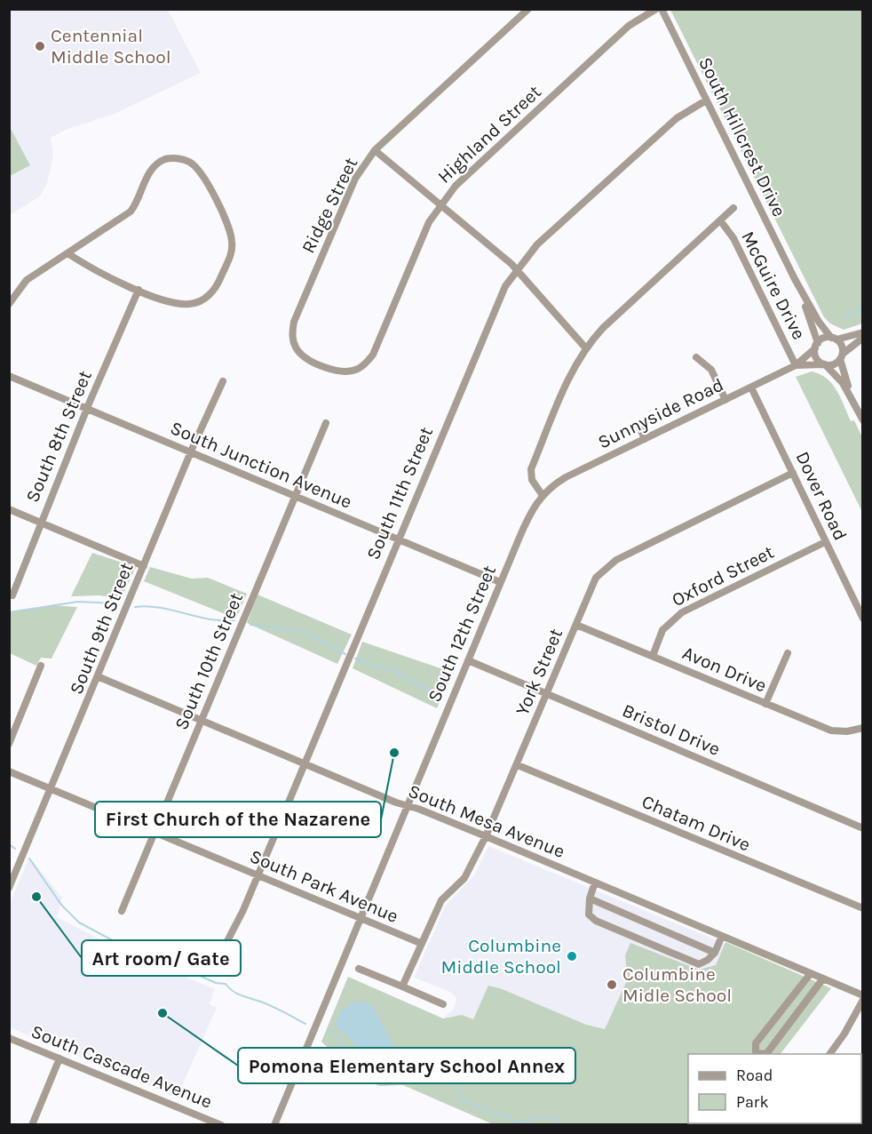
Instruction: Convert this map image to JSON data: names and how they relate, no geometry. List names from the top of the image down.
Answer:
{
  "streets": {
    "street": [
      "Highland Street",
      "South Hillcrest Drive",
      "Ridge Street",
      "McGuire Drive",
      "Sunnyside Road",
      "South 8th Street",
      "South Junction Avenue",
      "South 11th Street",
      "Dover Road",
      "Oxford Street",
      "South 9th Street",
      "South 12th Street",
      "South 10th Street",
      "Avon Drive",
      "York Street",
      "Bristol Drive",
      "South Mesa Avenue",
      "Chatam Drive",
      "South Park Avenue",
      "South Cascade Avenue"
    ]
  },
  "crossings": [
    ["Highland Street", "Ridge Street"],
    ["South Hillcrest Drive", "South 11th Street"],
    ["McGuire Drive", "Sunnyside Road"],
    ["Sunnyside Road", "Dover Road"],
    ["Sunnyside Road", "South 12th Street"],
    ["South 8th Street", "South Junction Avenue"],
    ["South Junction Avenue", "South 11th Street"],
    ["South Junction Avenue", "South 9th Street"],
    ["South Junction Avenue", "South 12th Street"],
    ["South Junction Avenue", "South 10th Street"],
    ["South 11th Street", "South Mesa Avenue"],
    ["South 11th Street", "South Park Avenue"],
    ["Dover Road", "Oxford Street"],
    ["Dover Road", "York Street"],
    ["Oxford Street", "Avon Drive"],
    ["South 9th Street", "South Mesa Avenue"],
    ["South 9th Street", "South Park Avenue"],
    ["South 12th Street", "Bristol Drive"],
    ["South 12th Street", "South Mesa Avenue"],
    ["South 12th Street", "South Park Avenue"],
    ["South 10th Street", "South Mesa Avenue"],
    ["South 10th Street", "South Park Avenue"],
    ["Avon Drive", "York Street"],
    ["York Street", "Bristol Drive"],
    ["York Street", "South Mesa Avenue"],
    ["York Street", "Chatam Drive"],
    ["York Street", "South Park Avenue"]
  ],
  "places": [
    "Centennial Middle School",
    "First Church of the Nazarene",
    "Art room/ Gate",
    "Columbine Middle School",
    "Columbine Midle School",
    "Pomona Elementary School Annex"
  ],
  "legend": ["Road", "Park"]
}
